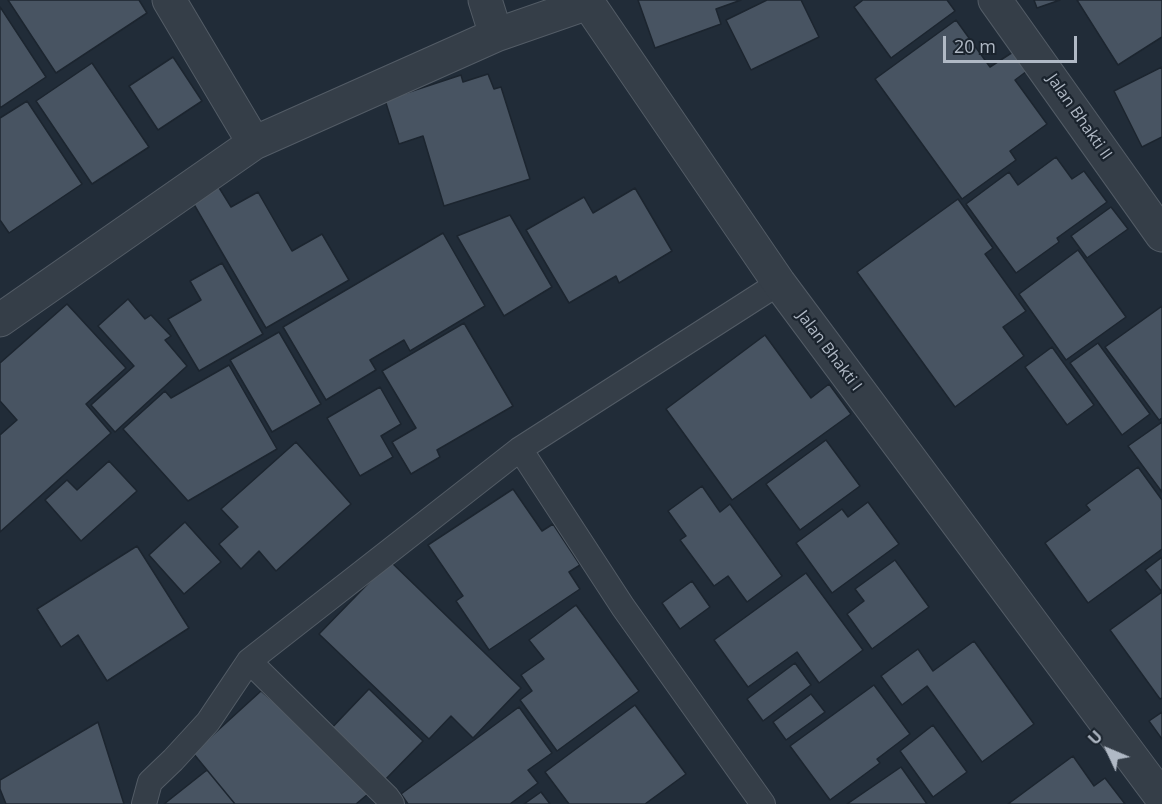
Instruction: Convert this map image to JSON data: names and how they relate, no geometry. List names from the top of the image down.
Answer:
{
  "streets": {
    "street": ["Jalan Bhakti II", "Jalan Bhakti I"]
  },
  "scale_bar": "20 m",
  "north": "top left"
}
